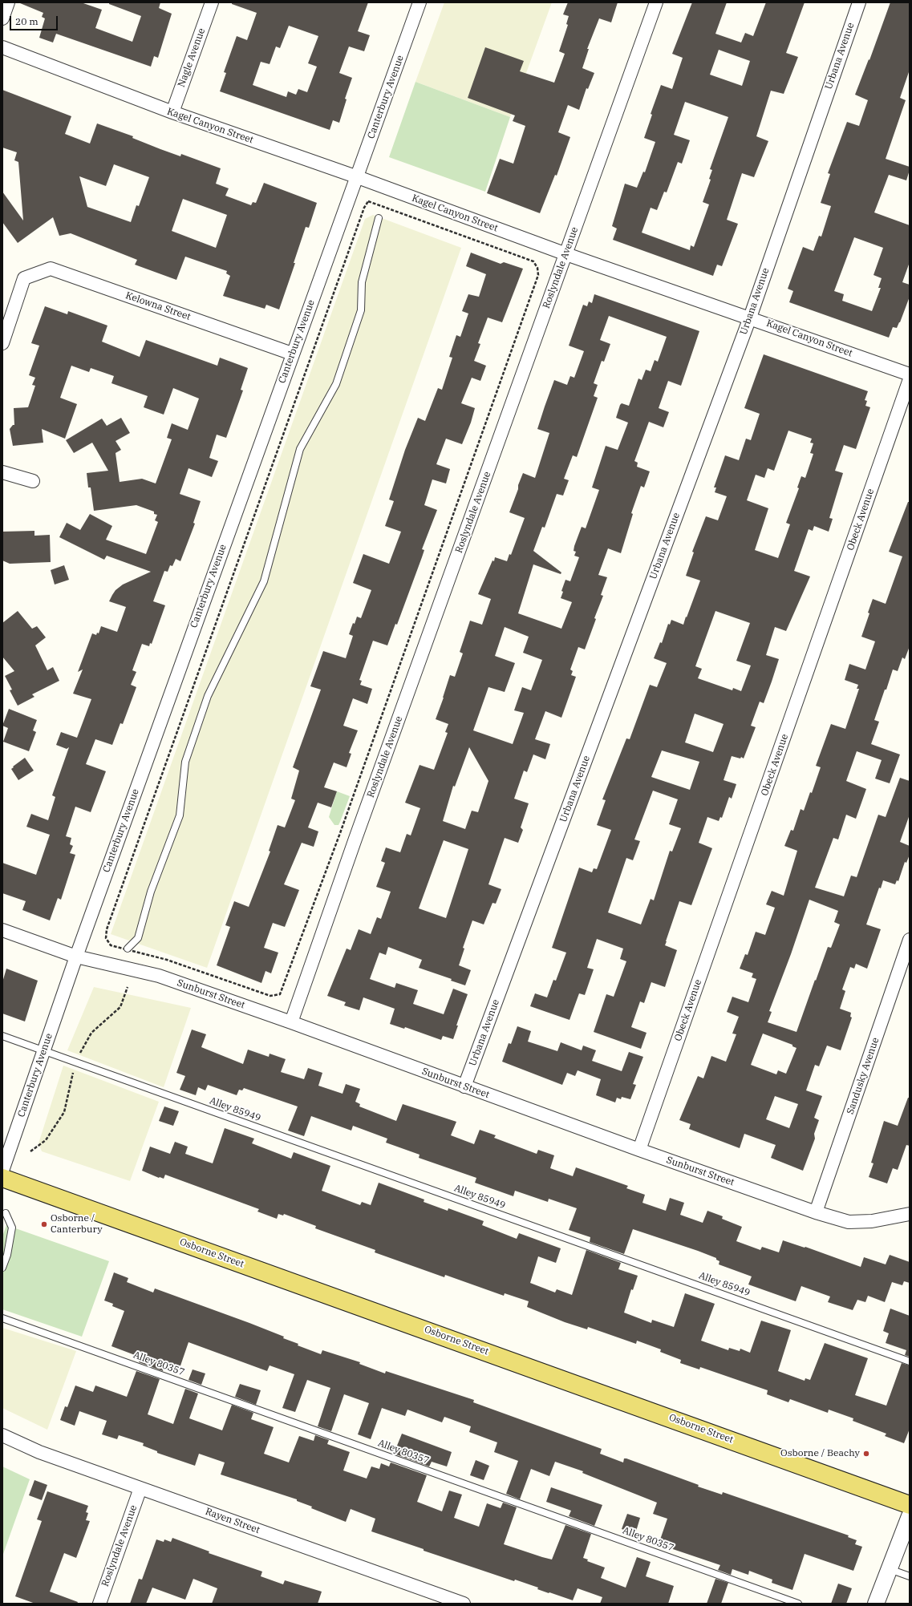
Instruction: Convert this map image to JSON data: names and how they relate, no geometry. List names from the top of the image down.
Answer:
{
  "streets": {
    "main road": ["Osborne Street"],
    "street": [
      "Urbana Avenue",
      "Nagle Avenue",
      "Canterbury Avenue",
      "Kagel Canyon Street",
      "Roslyndale Avenue",
      "Kelowna Street",
      "Obeck Avenue",
      "Sunburst Street",
      "Sandusky Avenue",
      "Rayen Street"
    ],
    "lane": ["Alley 85949", "Alley 80357"]
  },
  "crossings": [
    ["Urbana Avenue", "Kagel Canyon Street"],
    ["Urbana Avenue", "Sunburst Street"],
    ["Nagle Avenue", "Kagel Canyon Street"],
    ["Canterbury Avenue", "Kagel Canyon Street"],
    ["Canterbury Avenue", "Kelowna Street"],
    ["Canterbury Avenue", "Sunburst Street"],
    ["Canterbury Avenue", "Alley 85949"],
    ["Kagel Canyon Street", "Roslyndale Avenue"],
    ["Roslyndale Avenue", "Sunburst Street"],
    ["Roslyndale Avenue", "Rayen Street"],
    ["Obeck Avenue", "Sunburst Street"],
    ["Sunburst Street", "Sandusky Avenue"]
  ],
  "places": ["Osborne / Canterbury", "Osborne / Beachy"],
  "scale_bar": "20 m"
}
